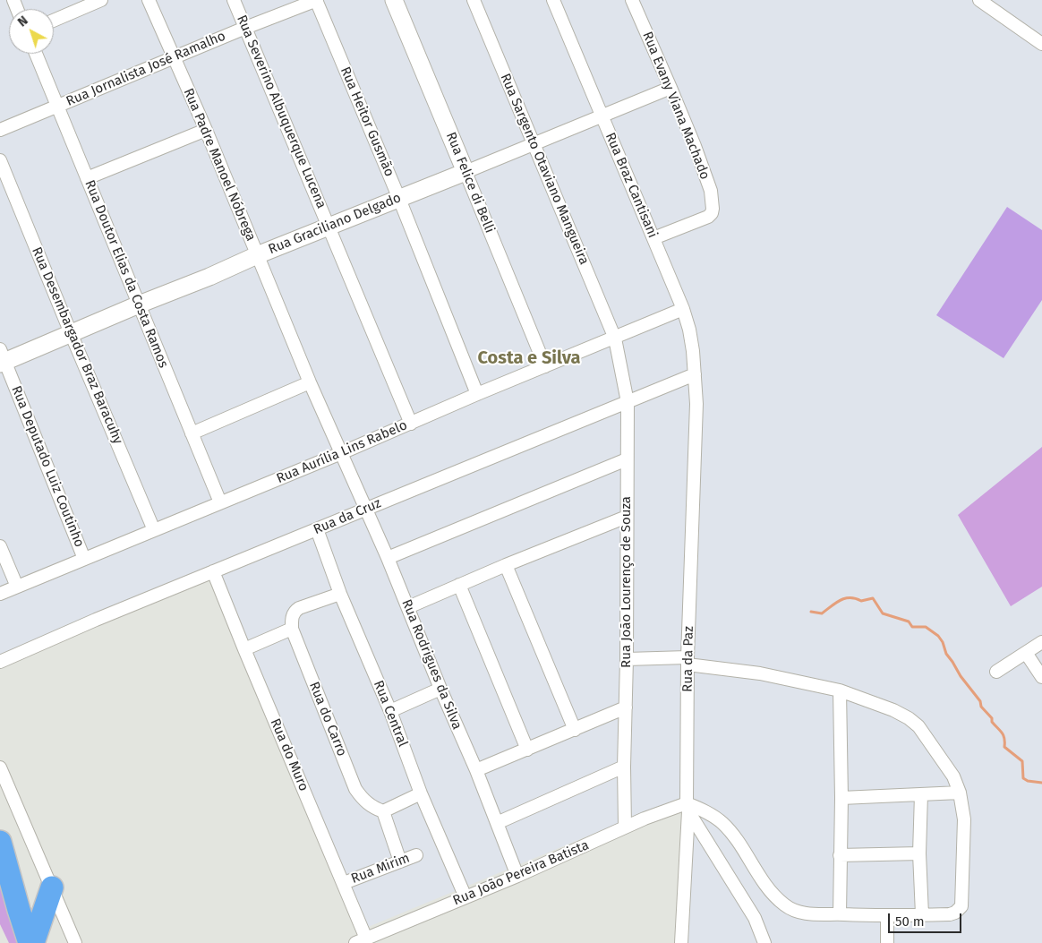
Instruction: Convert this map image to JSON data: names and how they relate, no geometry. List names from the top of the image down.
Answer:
{
  "streets": {
    "street": [
      "Rua Jornalista José Ramalho",
      "Rua Evany Viana Machado",
      "Rua Severino Albuquerque Lucena",
      "Rua Heitor Gusmão",
      "Rua Padre Manoel Nóbrega",
      "Rua Sargento Otaviano Mangueira",
      "Rua Felice di Belli",
      "Rua Braz Cantisani",
      "Rua Graciliano Delgado",
      "Rua Doutor Elias da Costa Ramos",
      "Rua Desembargador Braz Baracuhy",
      "Rua Aurília Lins Rabelo",
      "Rua Deputado Luiz Coutinho",
      "Rua da Cruz",
      "Rua João Lourenço de Souza",
      "Rua da Paz",
      "Rua Rodrigues da Silva",
      "Rua Central",
      "Rua do Carro",
      "Rua do Muro",
      "Rua Mirim",
      "Rua João Pereira Batista"
    ]
  },
  "crossings": [
    ["Rua Jornalista José Ramalho", "Rua Severino Albuquerque Lucena"],
    ["Rua Jornalista José Ramalho", "Rua Heitor Gusmão"],
    ["Rua Jornalista José Ramalho", "Rua Padre Manoel Nóbrega"],
    ["Rua Jornalista José Ramalho", "Rua Doutor Elias da Costa Ramos"],
    ["Rua Evany Viana Machado", "Rua Braz Cantisani"],
    ["Rua Evany Viana Machado", "Rua Graciliano Delgado"],
    ["Rua Severino Albuquerque Lucena", "Rua Graciliano Delgado"],
    ["Rua Severino Albuquerque Lucena", "Rua Aurília Lins Rabelo"],
    ["Rua Heitor Gusmão", "Rua Graciliano Delgado"],
    ["Rua Heitor Gusmão", "Rua Aurília Lins Rabelo"],
    ["Rua Padre Manoel Nóbrega", "Rua Graciliano Delgado"],
    ["Rua Padre Manoel Nóbrega", "Rua Aurília Lins Rabelo"],
    ["Rua Padre Manoel Nóbrega", "Rua Rodrigues da Silva"],
    ["Rua Sargento Otaviano Mangueira", "Rua Graciliano Delgado"],
    ["Rua Sargento Otaviano Mangueira", "Rua Aurília Lins Rabelo"],
    ["Rua Sargento Otaviano Mangueira", "Rua João Lourenço de Souza"],
    ["Rua Felice di Belli", "Rua Graciliano Delgado"],
    ["Rua Felice di Belli", "Rua Aurília Lins Rabelo"],
    ["Rua Braz Cantisani", "Rua Graciliano Delgado"],
    ["Rua Braz Cantisani", "Rua Aurília Lins Rabelo"],
    ["Rua Braz Cantisani", "Rua da Cruz"],
    ["Rua Braz Cantisani", "Rua da Paz"],
    ["Rua Graciliano Delgado", "Rua Doutor Elias da Costa Ramos"],
    ["Rua Graciliano Delgado", "Rua Desembargador Braz Baracuhy"],
    ["Rua Graciliano Delgado", "Rua Deputado Luiz Coutinho"],
    ["Rua Doutor Elias da Costa Ramos", "Rua Aurília Lins Rabelo"],
    ["Rua Desembargador Braz Baracuhy", "Rua Aurília Lins Rabelo"],
    ["Rua Aurília Lins Rabelo", "Rua Deputado Luiz Coutinho"],
    ["Rua Aurília Lins Rabelo", "Rua João Lourenço de Souza"],
    ["Rua Aurília Lins Rabelo", "Rua Rodrigues da Silva"],
    ["Rua da Cruz", "Rua João Lourenço de Souza"],
    ["Rua da Cruz", "Rua da Paz"],
    ["Rua da Cruz", "Rua Rodrigues da Silva"],
    ["Rua da Cruz", "Rua Central"],
    ["Rua da Cruz", "Rua do Muro"],
    ["Rua João Lourenço de Souza", "Rua João Pereira Batista"],
    ["Rua da Paz", "Rua João Pereira Batista"],
    ["Rua Rodrigues da Silva", "Rua João Pereira Batista"],
    ["Rua Central", "Rua João Pereira Batista"],
    ["Rua do Muro", "Rua Mirim"],
    ["Rua do Muro", "Rua João Pereira Batista"]
  ],
  "districts": ["Costa e Silva"],
  "scale_bar": "50 m",
  "north": "top left"
}
